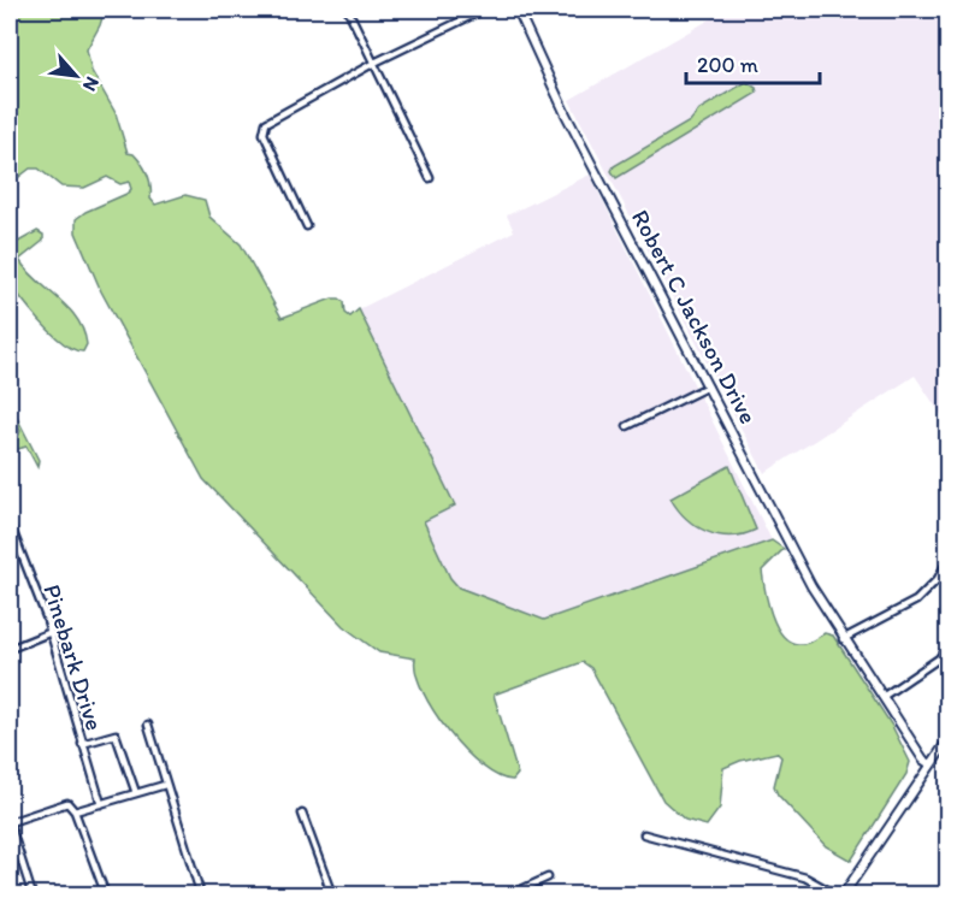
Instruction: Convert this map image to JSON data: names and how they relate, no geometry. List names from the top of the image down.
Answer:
{
  "streets": {
    "main road": ["Robert C Jackson Drive"],
    "street": ["Pinebark Drive"]
  },
  "scale_bar": "200 m",
  "north": "bottom right"
}
